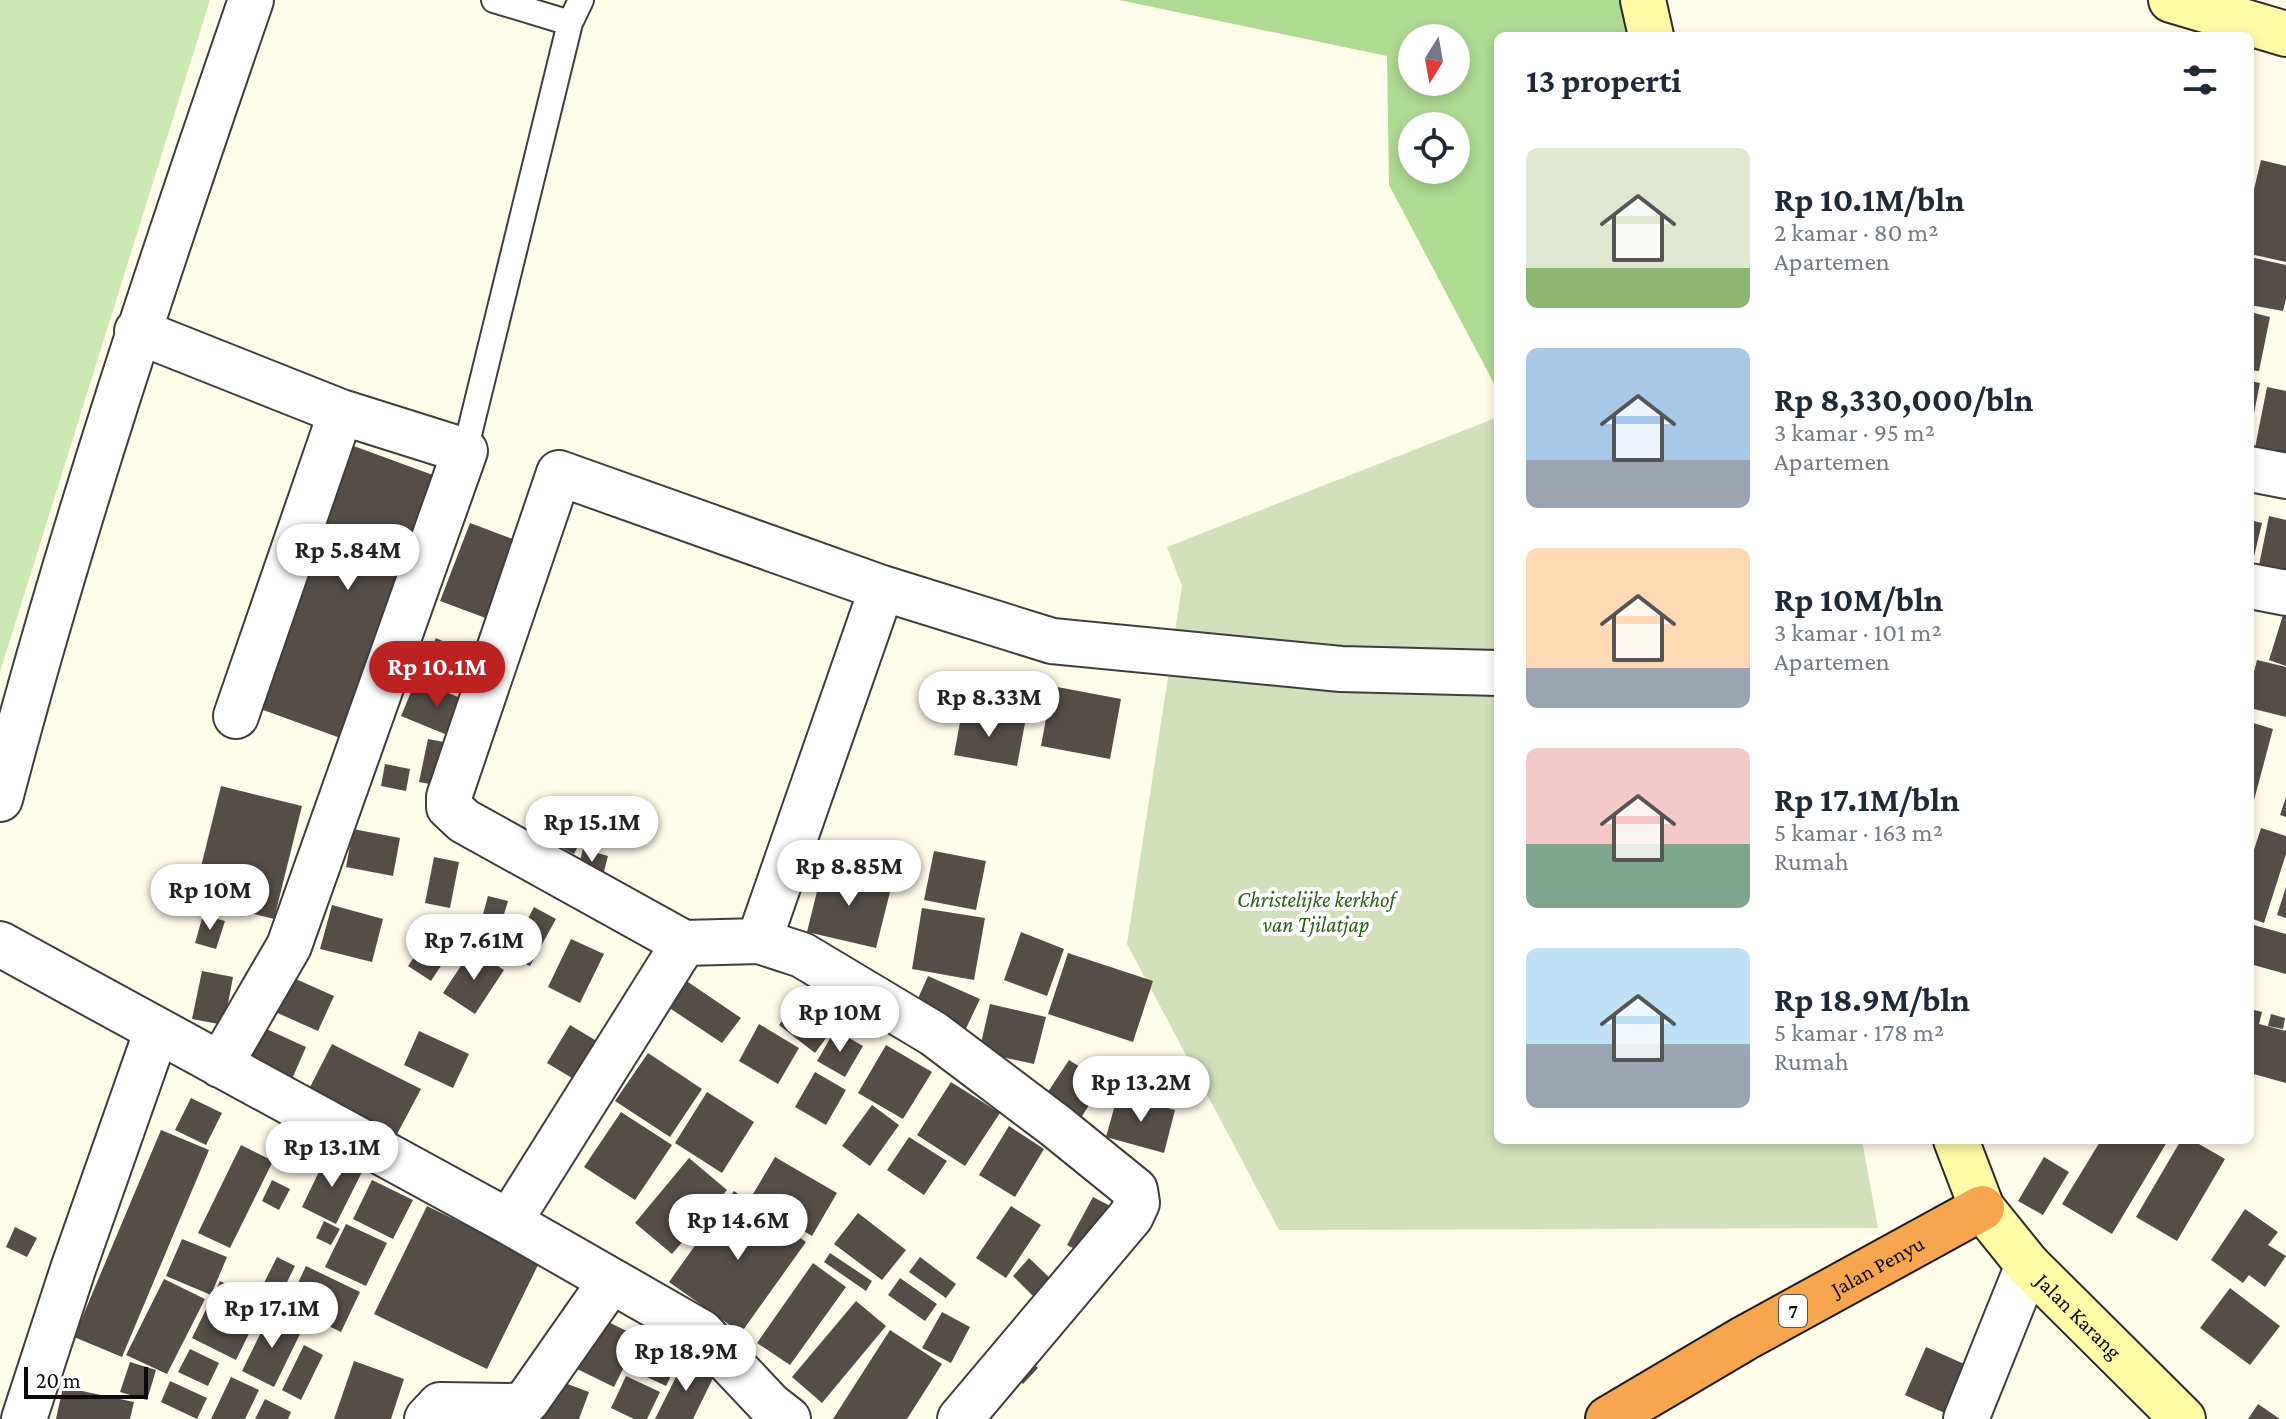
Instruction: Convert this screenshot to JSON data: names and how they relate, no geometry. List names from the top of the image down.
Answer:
{
  "streets": {
    "highway": ["Jalan Penyu", "7"],
    "main road": ["Jalan Karang"]
  },
  "crossings": [
    ["Jalan Penyu", "Jalan Karang"]
  ],
  "parks": ["Christelijke kerkhof van Tjilatjap"],
  "scale_bar": "20 m",
  "north": "bottom",
  "page": {
    "heading": "13 properti",
    "list": [
      {
        "name": "Rp 10.1M/bln",
        "note": "2 kamar · 80 m² · Apartemen"
      },
      {
        "name": "Rp 8,330,000/bln",
        "note": "3 kamar · 95 m² · Apartemen"
      },
      {
        "name": "Rp 10M/bln",
        "note": "3 kamar · 101 m² · Apartemen"
      },
      {
        "name": "Rp 17.1M/bln",
        "note": "5 kamar · 163 m² · Rumah"
      },
      {
        "name": "Rp 18.9M/bln",
        "note": "5 kamar · 178 m² · Rumah"
      }
    ],
    "price": [
      "Rp 5.84M",
      "Rp 10.1M",
      "Rp 8.33M",
      "Rp 15.1M",
      "Rp 8.85M",
      "Rp 10M",
      "Rp 7.61M",
      "Rp 10M",
      "Rp 13.2M",
      "Rp 13.1M",
      "Rp 14.6M",
      "Rp 17.1M",
      "Rp 18.9M"
    ],
    "scale": "20 m"
  }
}
